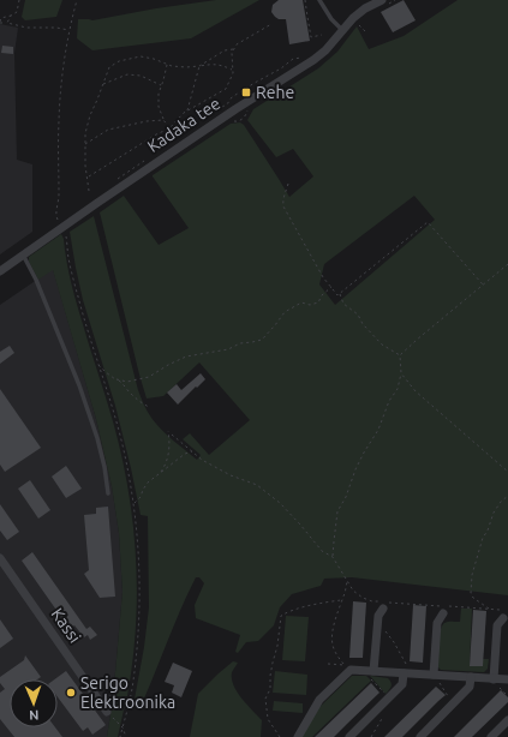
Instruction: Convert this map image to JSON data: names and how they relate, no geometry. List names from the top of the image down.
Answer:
{
  "streets": {
    "street": ["Kadaka tee", "Kassi"]
  },
  "places": {
    "transit": ["Rehe"],
    "other": ["Serigo Elektroonika"]
  },
  "north": "bottom"
}
